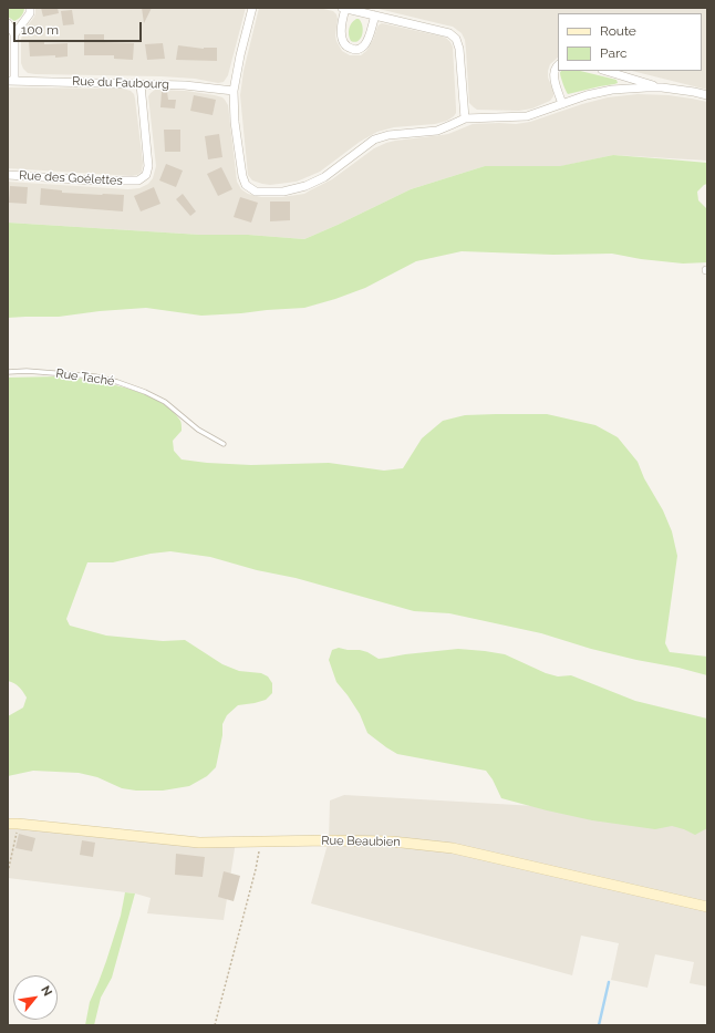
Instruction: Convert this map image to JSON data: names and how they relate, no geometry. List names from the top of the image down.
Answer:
{
  "streets": {
    "main road": ["Rue Beaubien"],
    "street": ["Rue du Faubourg", "Rue des Goélettes"],
    "lane": ["Rue Taché"]
  },
  "crossings": [
    ["Rue du Faubourg", "Rue des Goélettes"]
  ],
  "legend": ["Route", "Parc"],
  "scale_bar": "100 m",
  "north": "top right"
}
